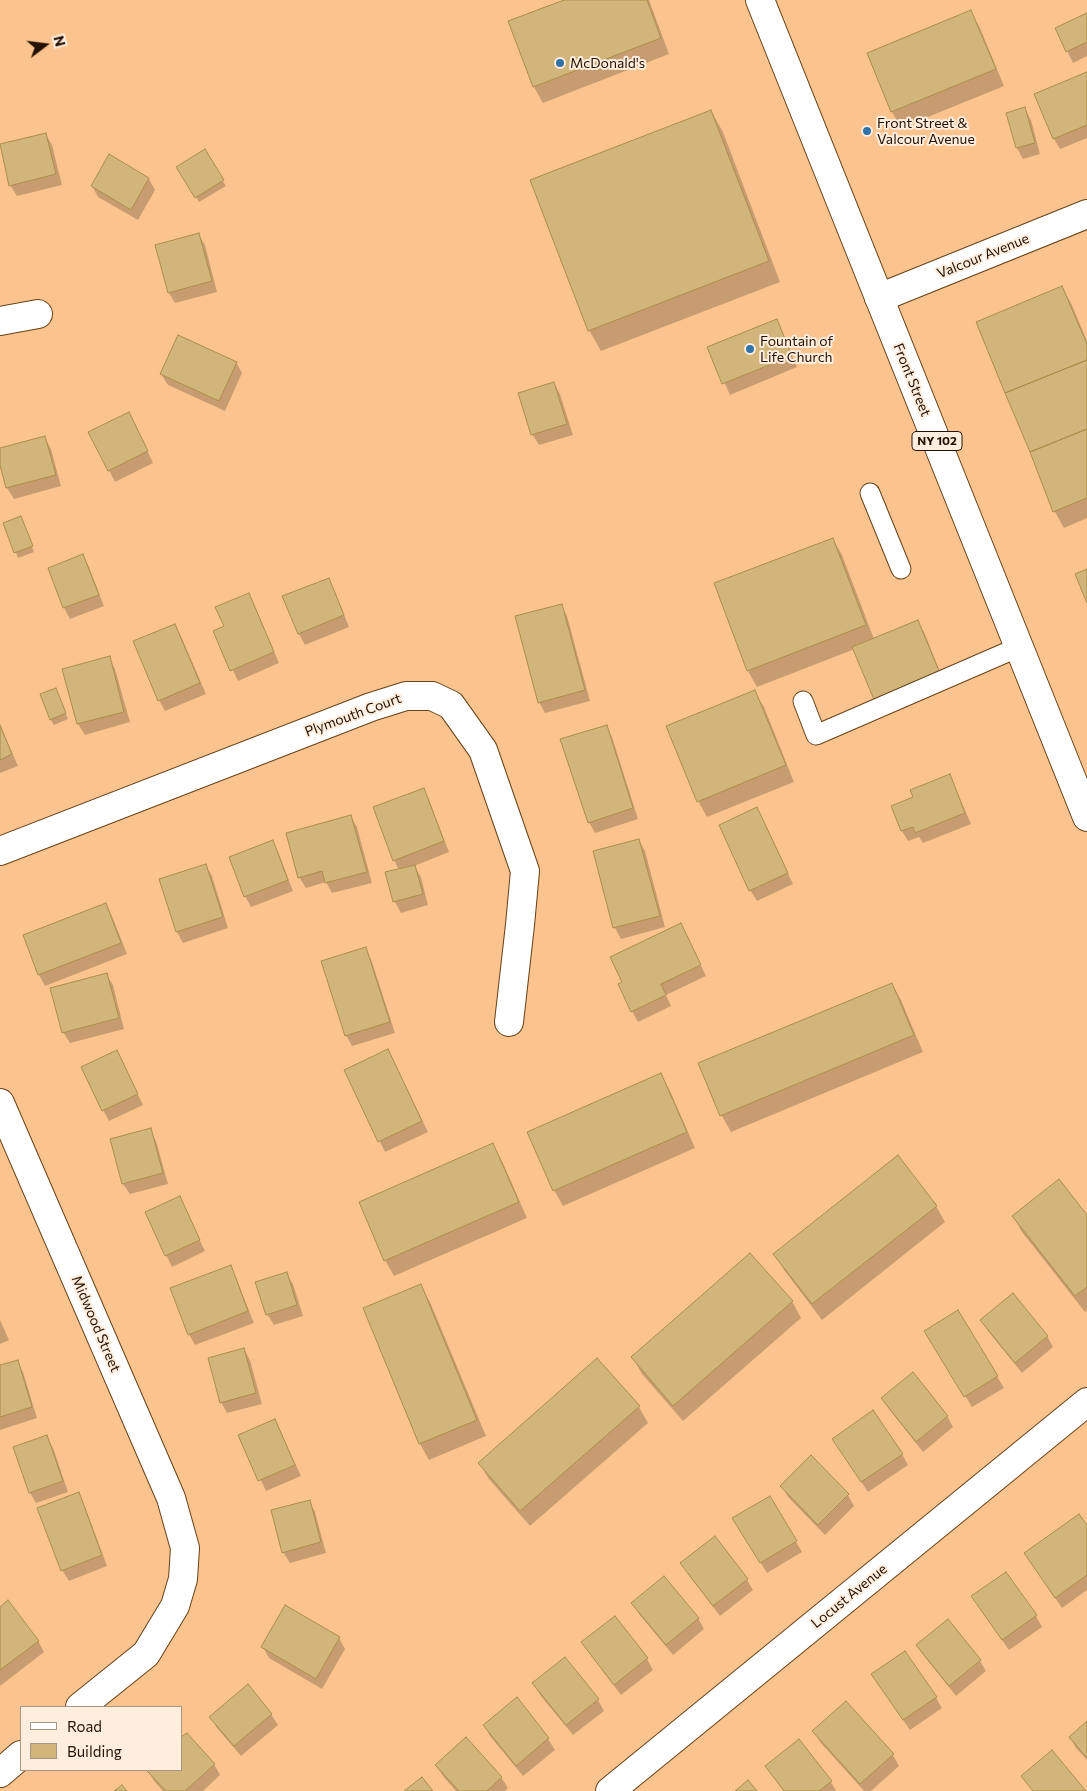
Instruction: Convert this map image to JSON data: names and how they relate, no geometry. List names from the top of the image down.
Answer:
{
  "streets": {
    "street": [
      "Valcour Avenue",
      "Front Street",
      "NY 102",
      "Plymouth Court",
      "Midwood Street",
      "Locust Avenue"
    ]
  },
  "crossings": [
    ["Valcour Avenue", "Front Street"]
  ],
  "places": ["McDonald's", "Front Street & Valcour Avenue", "Fountain of Life Church"],
  "legend": ["Road", "Building"],
  "north": "right"
}
